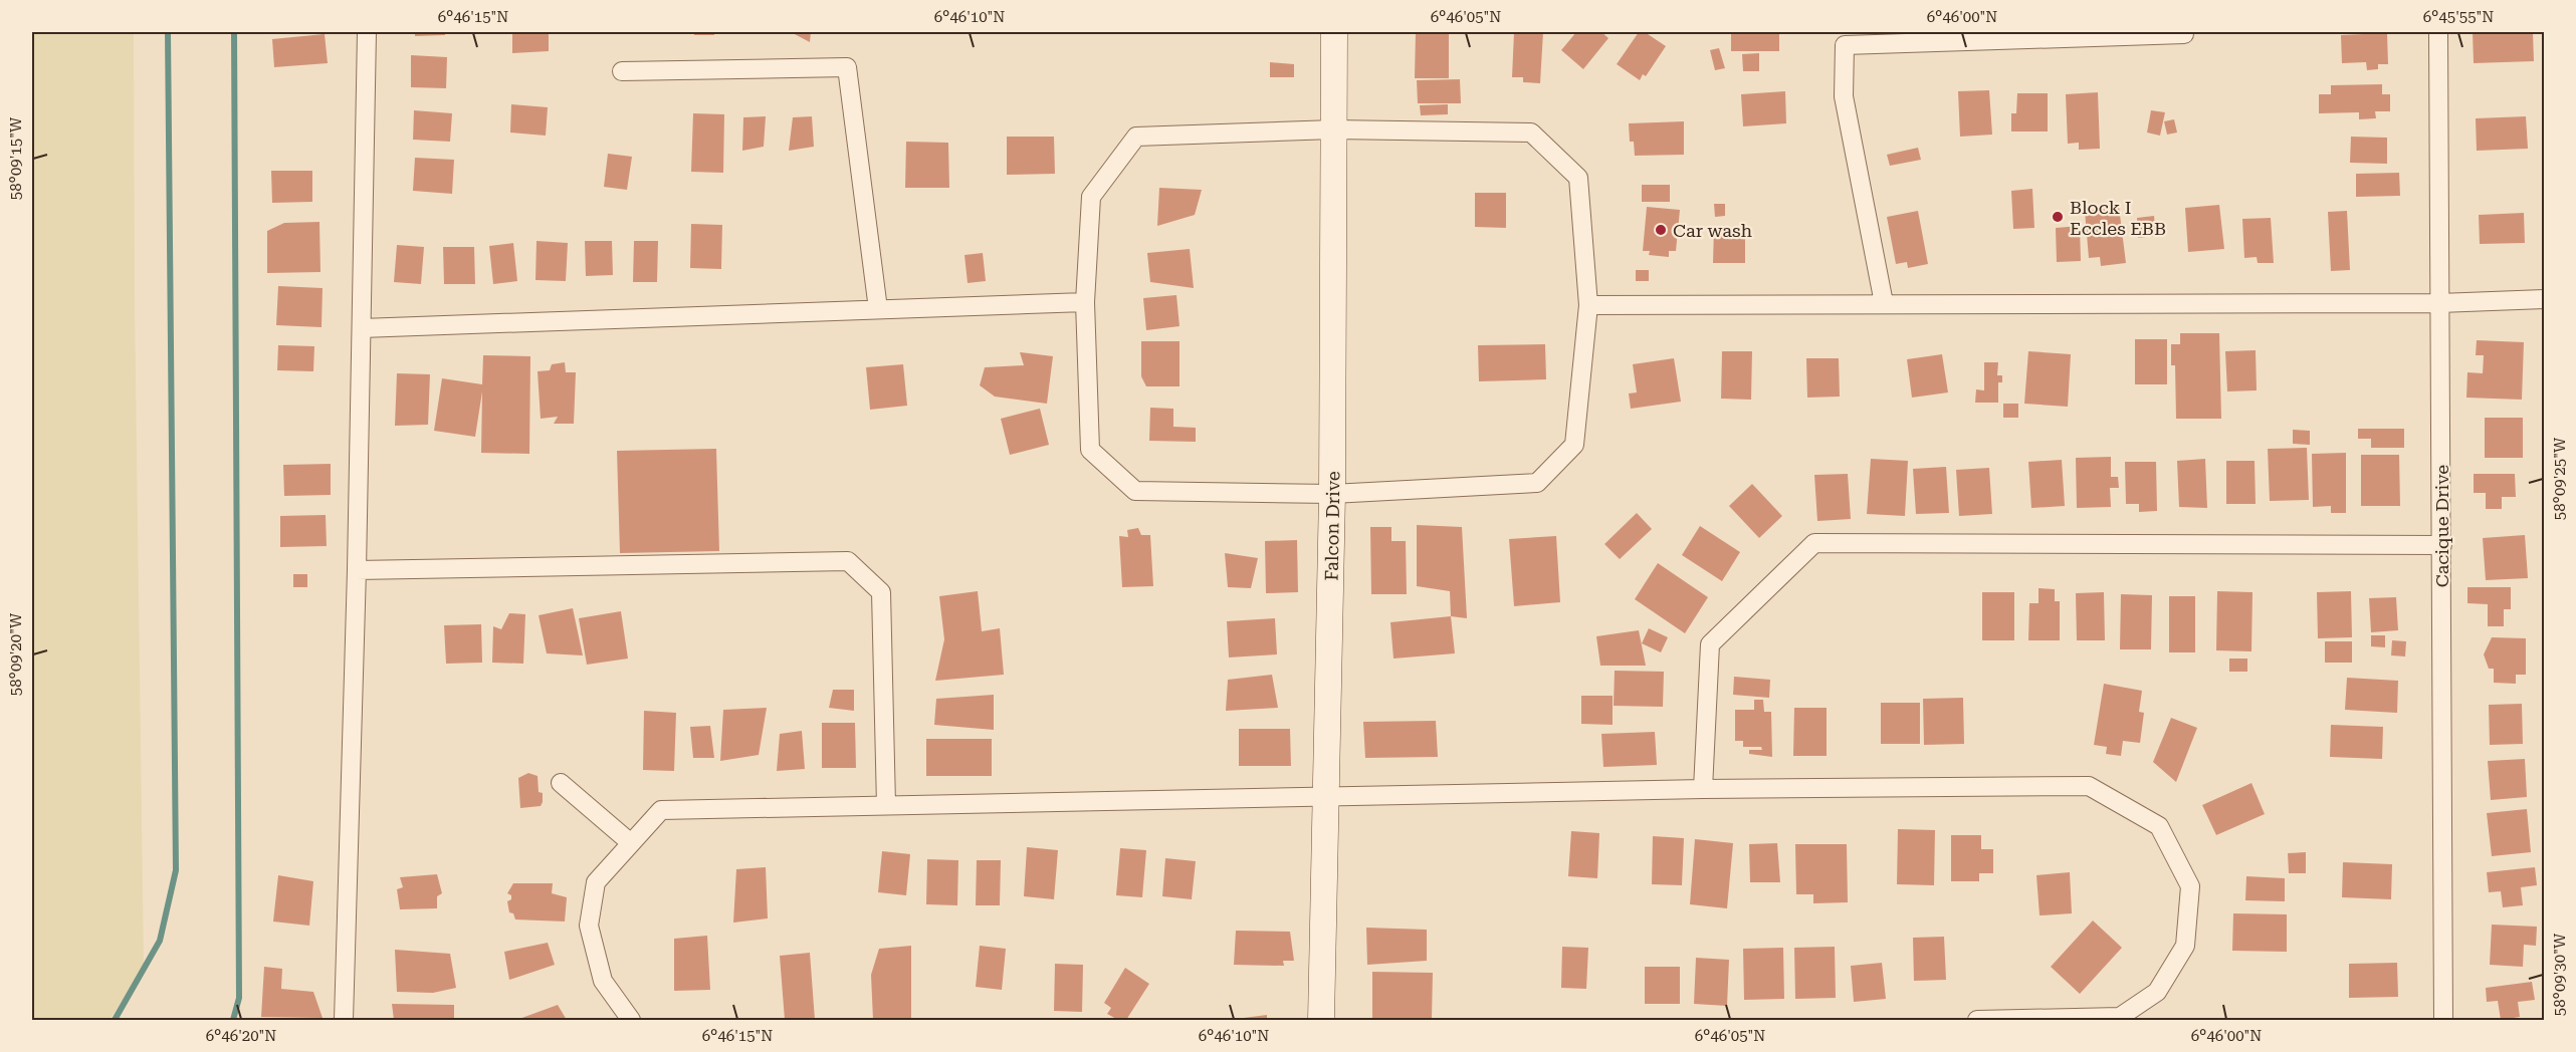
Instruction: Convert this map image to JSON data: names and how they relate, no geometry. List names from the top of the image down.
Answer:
{
  "streets": {
    "street": ["Falcon Drive", "Cacique Drive"]
  },
  "places": ["Block I Eccles EBB", "Car wash"],
  "coordinates": [
    "6°46'15\"N",
    "6°46'10\"N",
    "6°46'05\"N",
    "6°46'00\"N",
    "6°45'55\"N",
    "58°09'15\"W",
    "58°09'25\"W",
    "58°09'20\"W",
    "58°09'30\"W",
    "6°46'20\"N"
  ]
}
